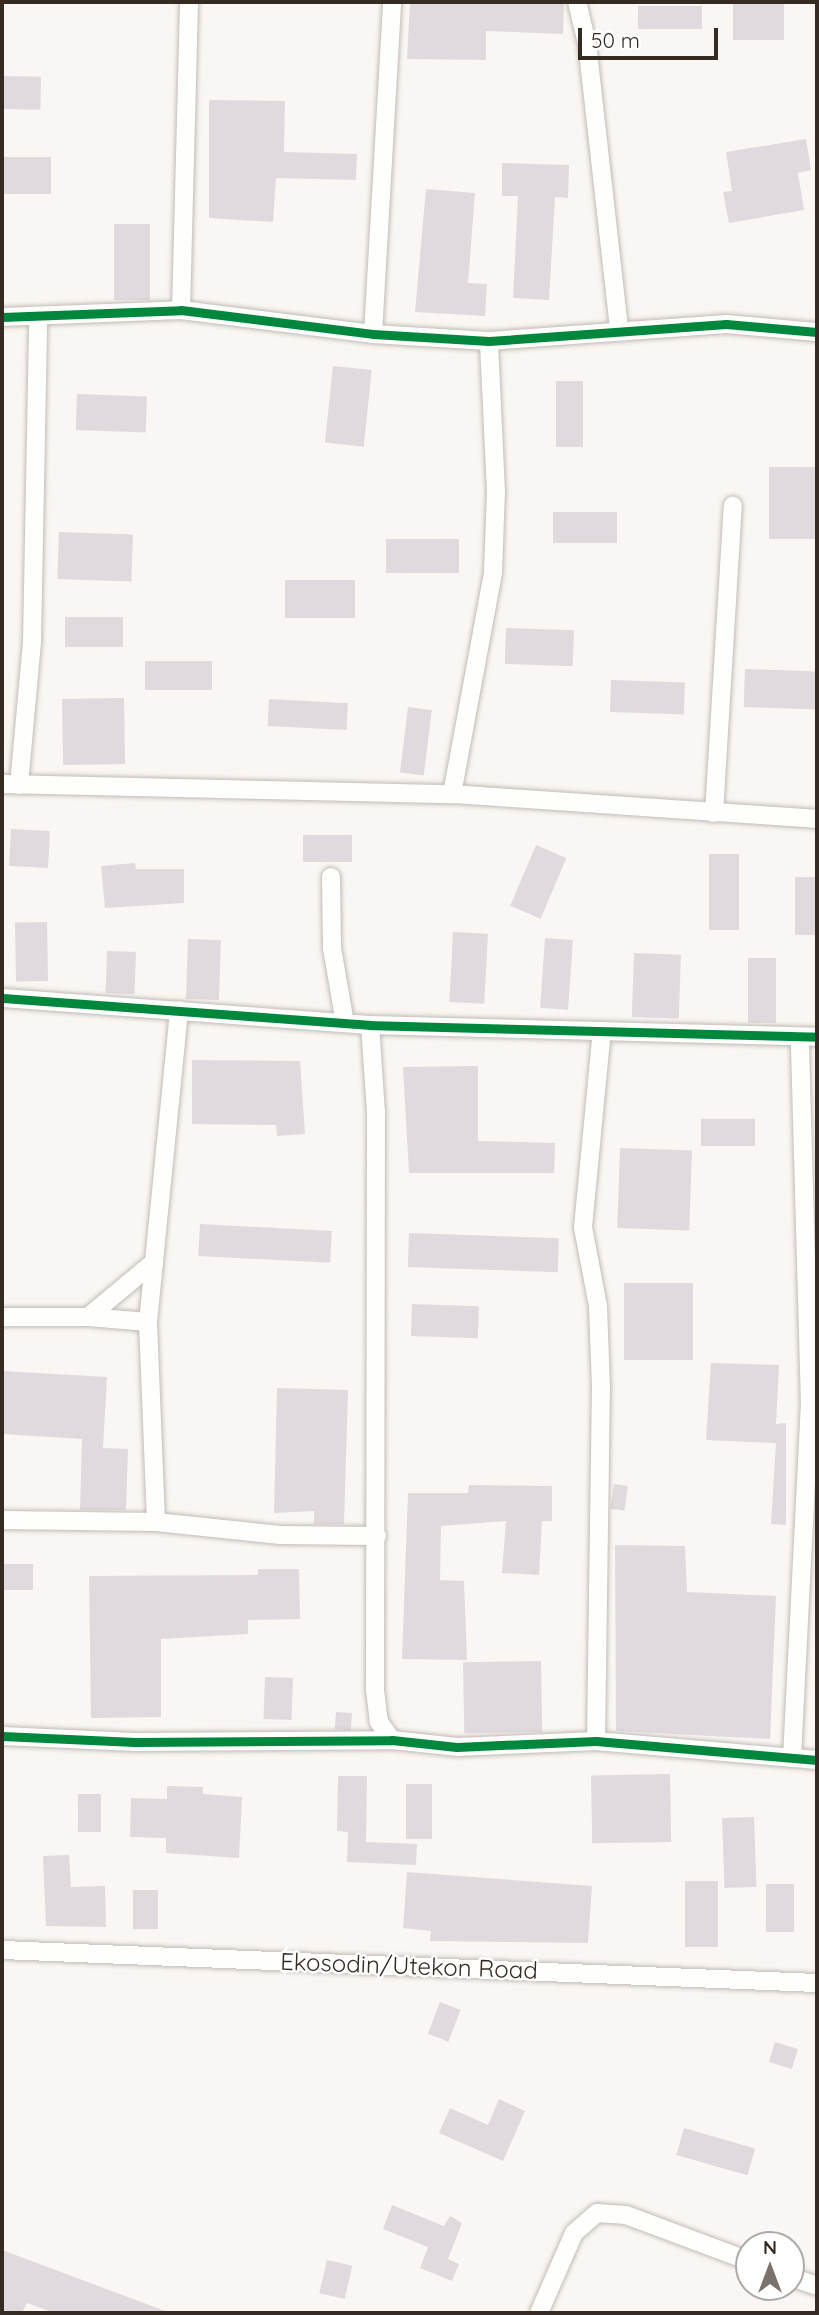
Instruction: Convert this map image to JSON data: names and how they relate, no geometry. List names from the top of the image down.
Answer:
{
  "streets": {
    "street": ["Ekosodin/Utekon Road"]
  },
  "scale_bar": "50 m",
  "north": "top"
}
